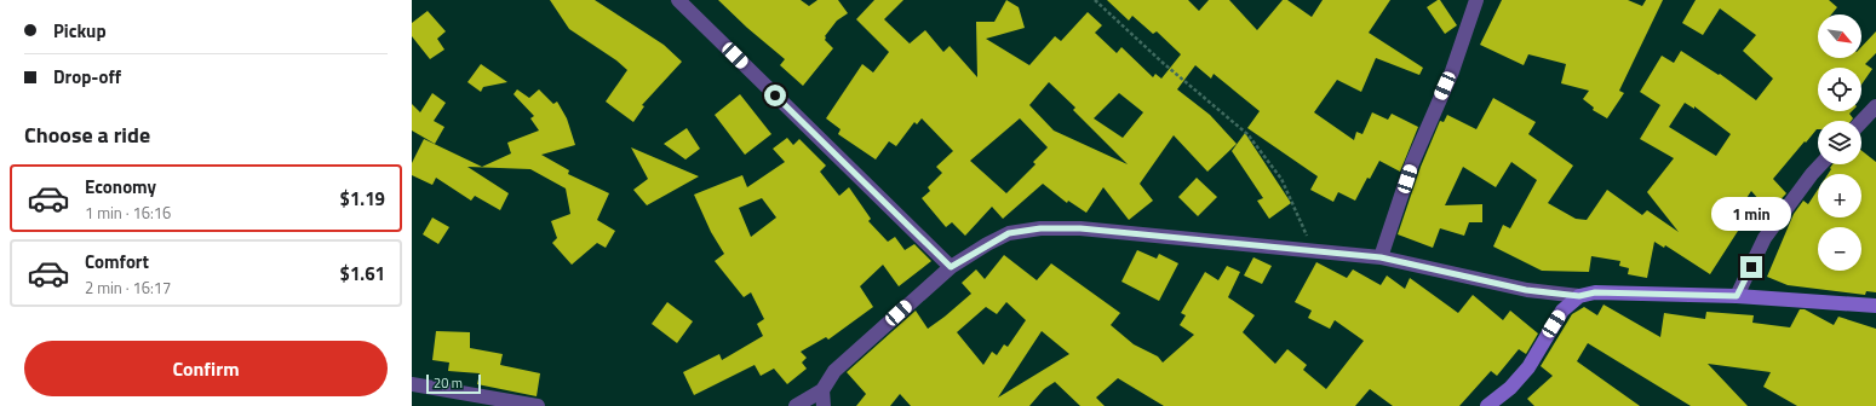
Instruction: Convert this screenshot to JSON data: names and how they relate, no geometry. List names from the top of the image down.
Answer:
{
  "scale_bar": "20 m",
  "north": "bottom right",
  "page": {
    "banner": ["Pickup", "Drop-off"],
    "map_buttons": ["+", "−"],
    "heading": "Choose a ride",
    "list": [
      {
        "name": "Economy",
        "note": "1 min · 16:16",
        "value": "$1.19"
      },
      {
        "name": "Comfort",
        "note": "2 min · 16:17",
        "value": "$1.61"
      }
    ],
    "bubble": "1 min",
    "buttons": "Confirm",
    "scale": "20 m"
  }
}
